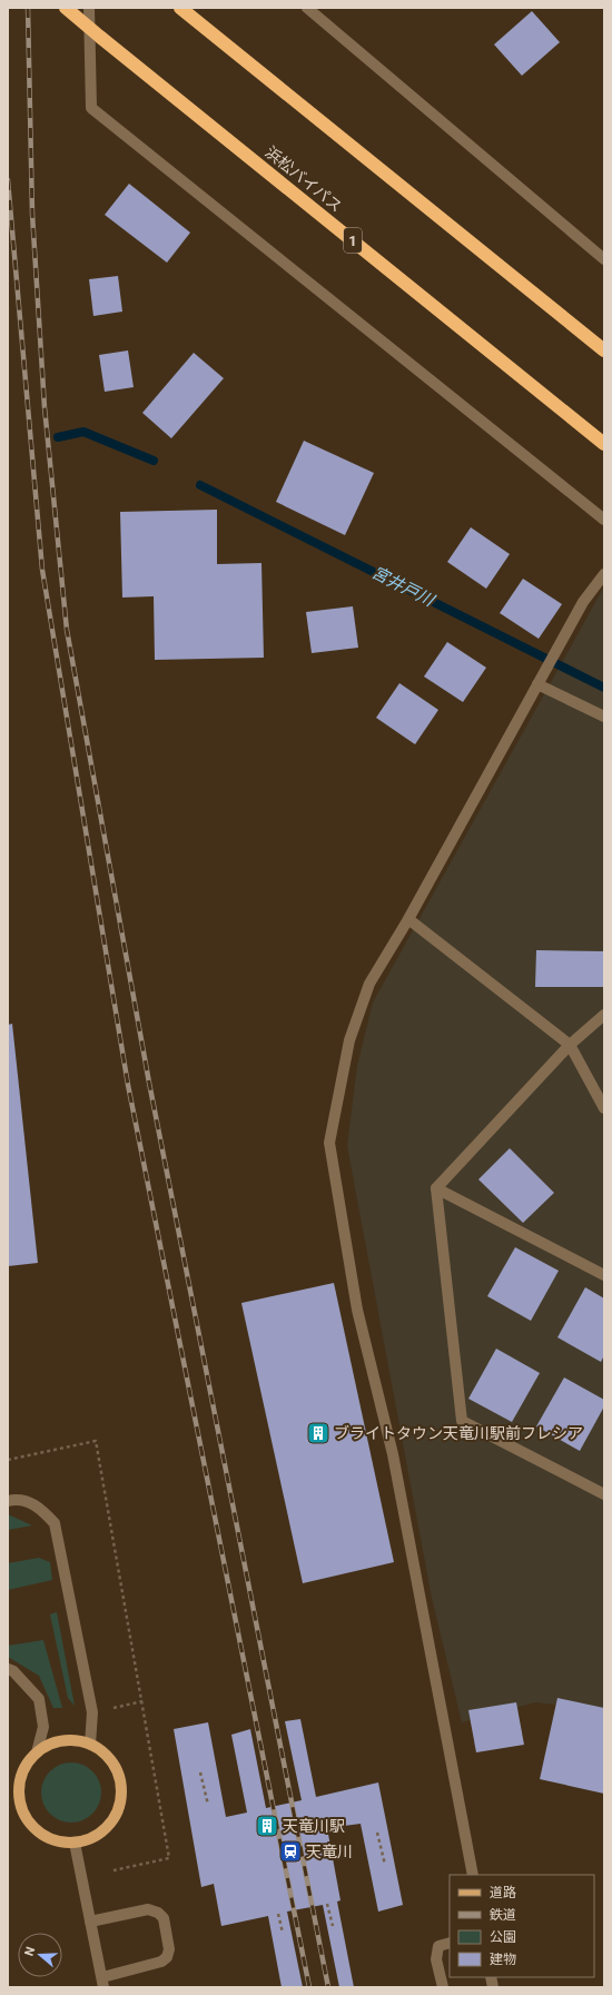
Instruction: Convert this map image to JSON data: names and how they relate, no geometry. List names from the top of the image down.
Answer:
{
  "streets": {
    "highway": ["浜松バイパス", "1"]
  },
  "water": ["宮井戸川"],
  "places": {
    "building": ["ブライトタウン天竜川駅前フレシア", "天竜川駅"],
    "station": ["天竜川"]
  },
  "legend": [
    "道路",
    "鉄道",
    "公園",
    "建物"
  ],
  "north": "left"
}
